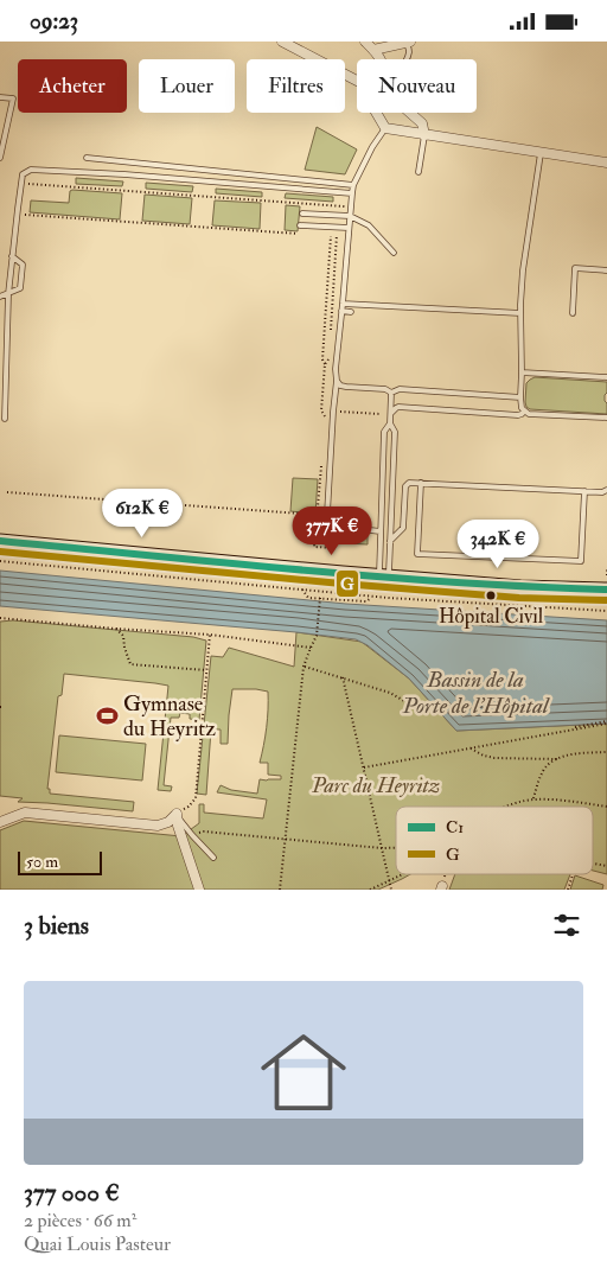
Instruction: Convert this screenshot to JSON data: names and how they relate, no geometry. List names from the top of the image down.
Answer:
{
  "water": ["Bassin de la Porte de l’Hôpital"],
  "parks": ["Parc du Heyritz"],
  "places": {
    "other": ["Hôpital Civil"],
    "sports": ["Gymnase du Heyritz"]
  },
  "lines": ["transit line C1", "transit line G"],
  "legend": ["C1", "G"],
  "scale_bar": "50 m",
  "page": {
    "status": "09:23",
    "chip": [
      "Acheter",
      "Louer",
      "Filtres",
      "Nouveau"
    ],
    "price": ["612K €", "377K €", "342K €"],
    "scale": "50 m",
    "heading": "3 biens",
    "list": [
      {
        "name": "377 000 €",
        "note": "2 pièces · 66 m² · Quai Louis Pasteur"
      }
    ]
  }
}
